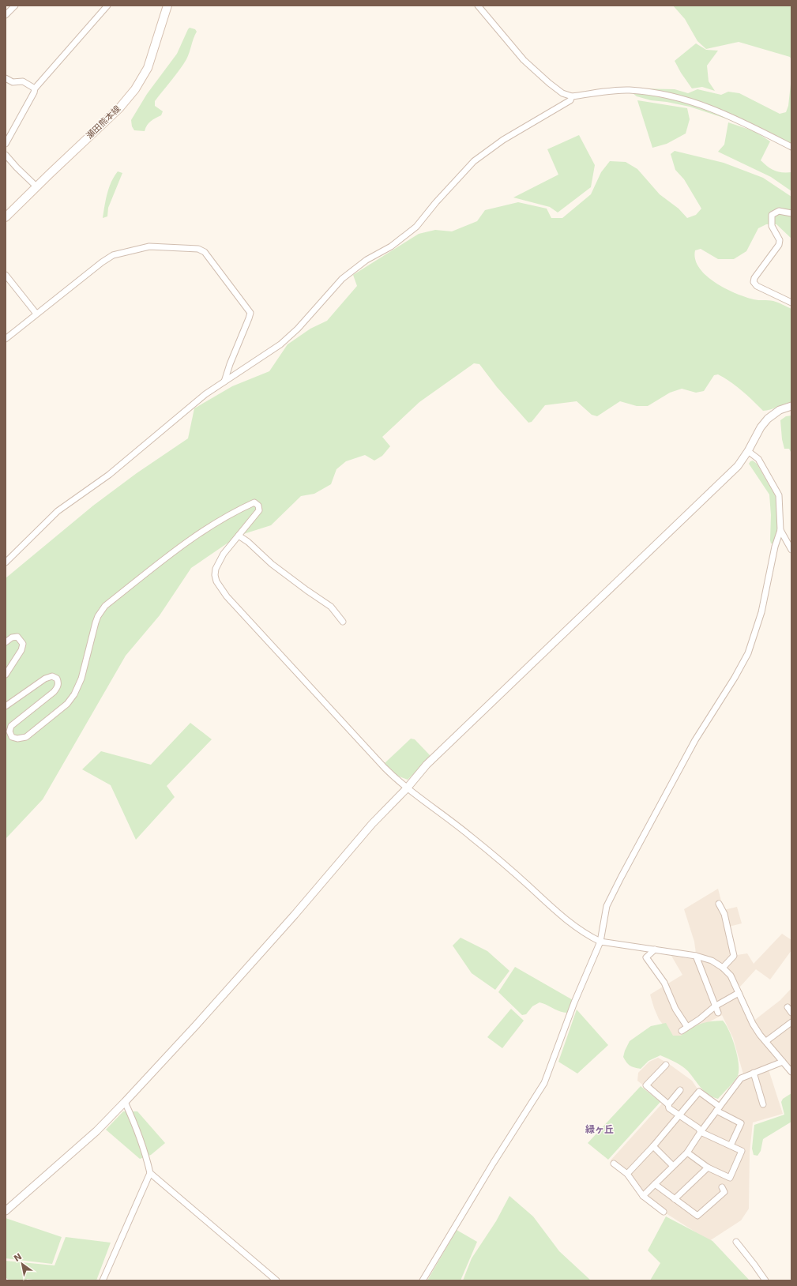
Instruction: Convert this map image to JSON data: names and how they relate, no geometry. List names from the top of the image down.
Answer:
{
  "streets": {
    "main road": ["瀬田熊本線"]
  },
  "districts": ["緑ヶ丘"],
  "north": "top left"
}
